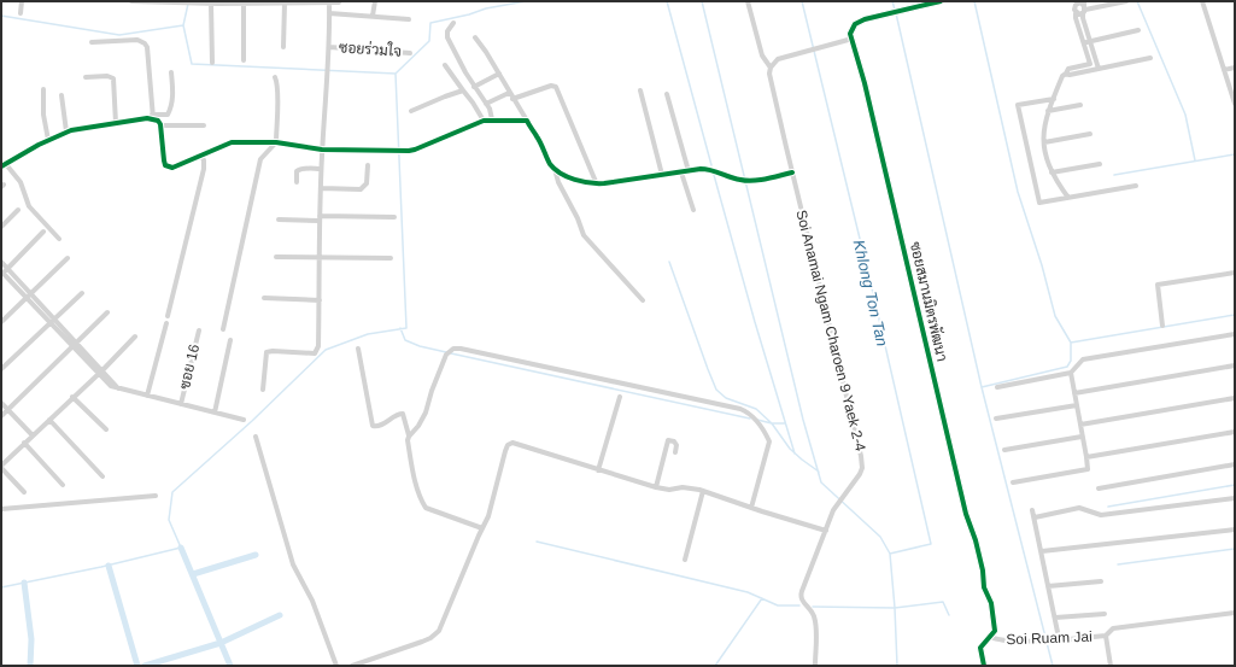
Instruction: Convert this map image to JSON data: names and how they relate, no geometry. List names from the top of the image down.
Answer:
{
  "streets": {
    "street": [
      "ซอยร่วมใจ",
      "ซอยสมานมิตรพัฒนา",
      "Soi Anamai Ngam Charoen 9 Yaek 2-4",
      "ซอย 16",
      "Soi Ruam Jai"
    ]
  },
  "crossings": [
    ["ซอยสมานมิตรพัฒนา", "Soi Ruam Jai"]
  ],
  "water": ["Khlong Ton Tan"]
}
